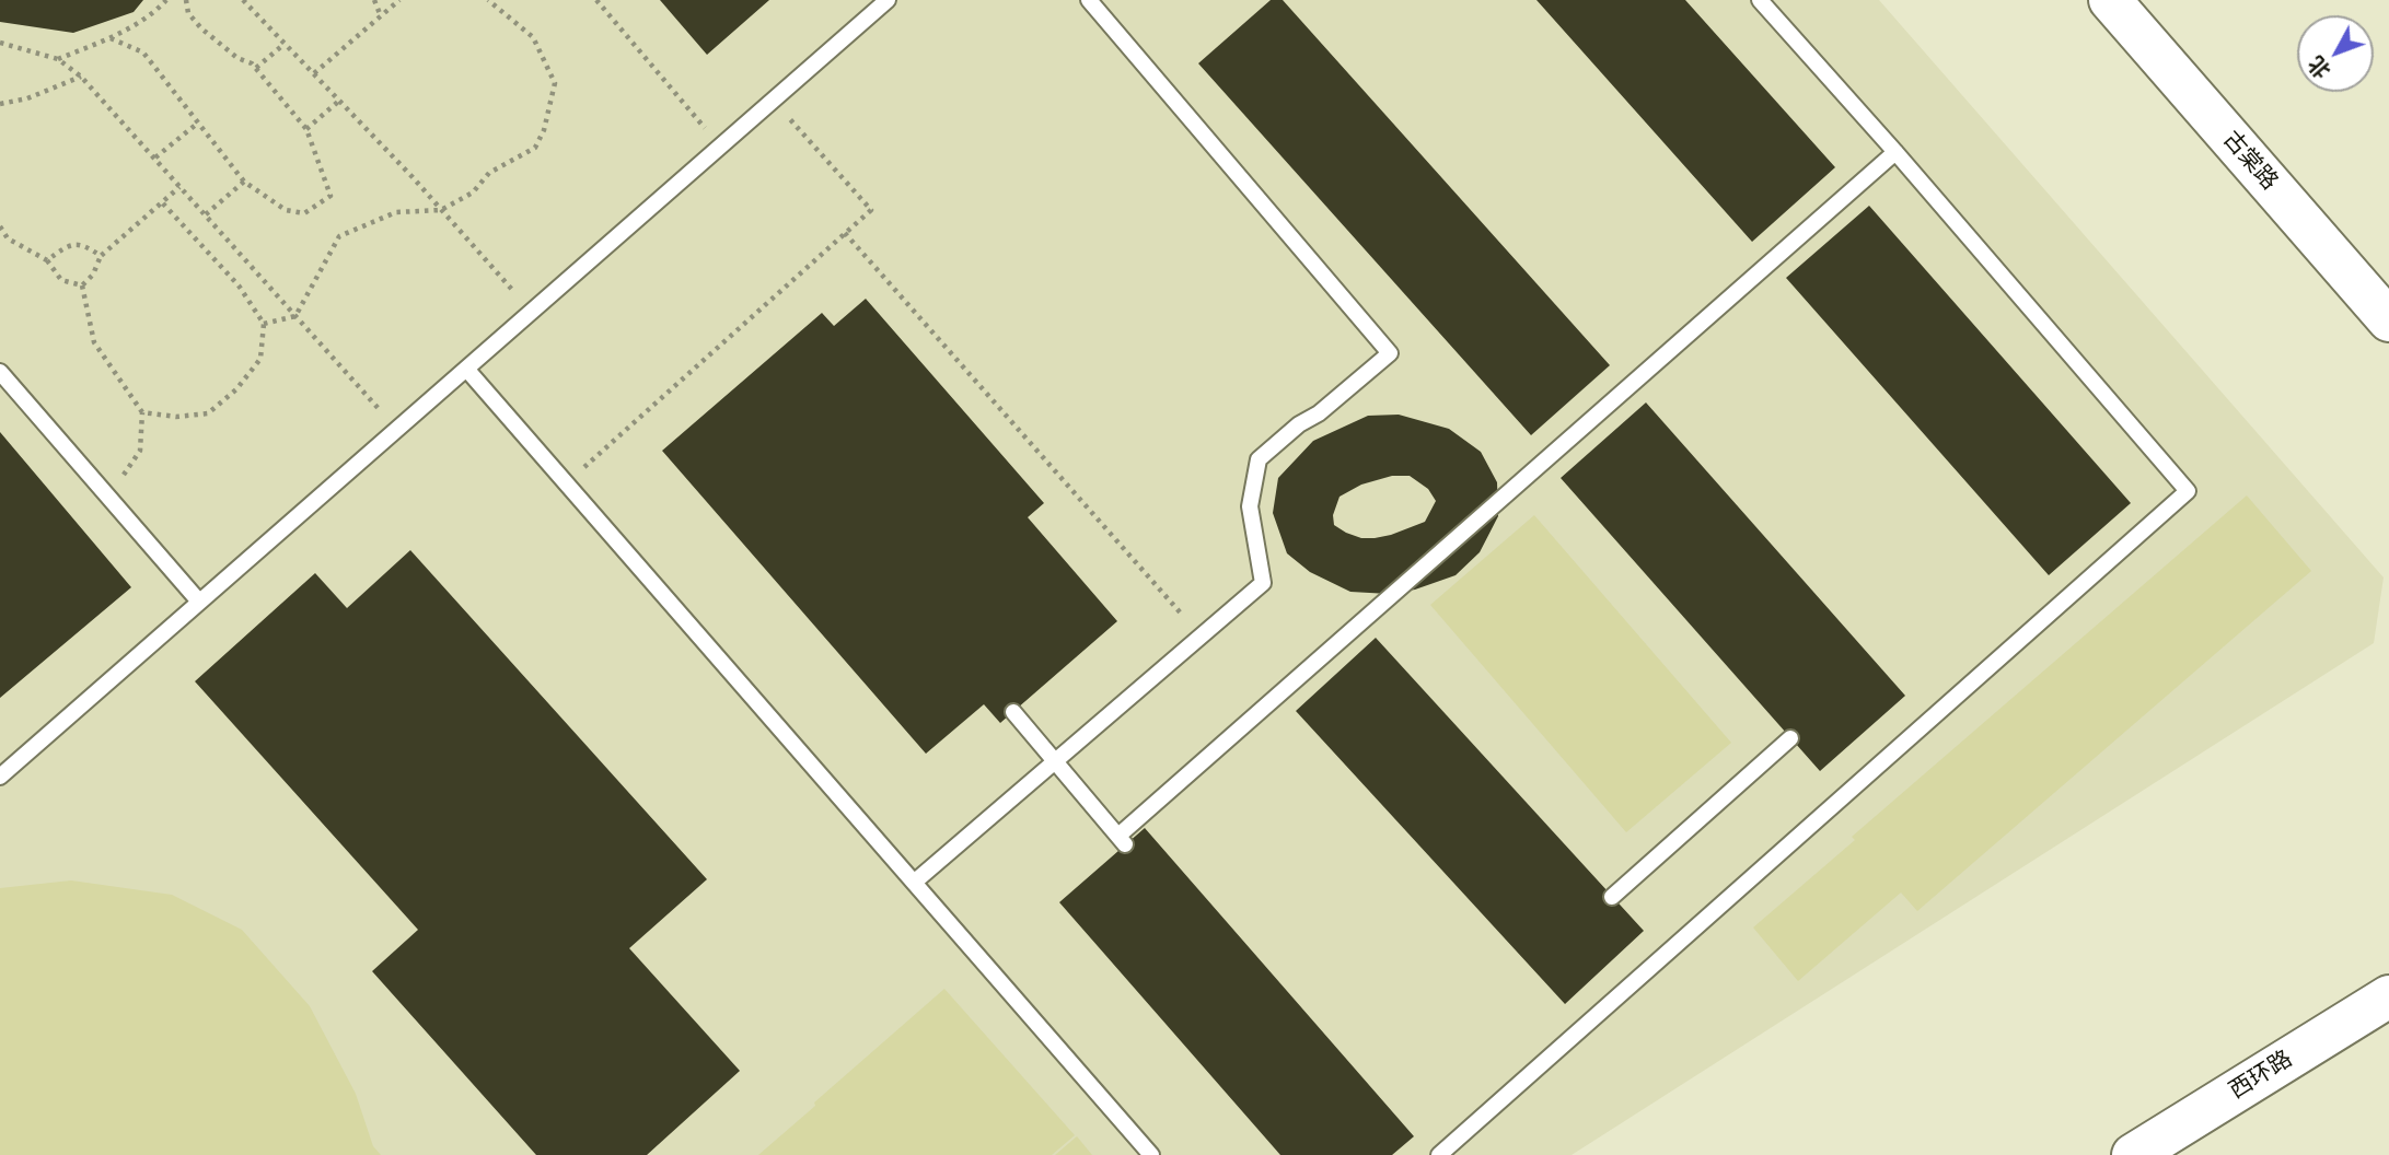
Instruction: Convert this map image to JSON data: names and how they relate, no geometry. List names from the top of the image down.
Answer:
{
  "streets": {
    "main road": ["古棠路", "西环路"]
  },
  "north": "bottom left"
}
